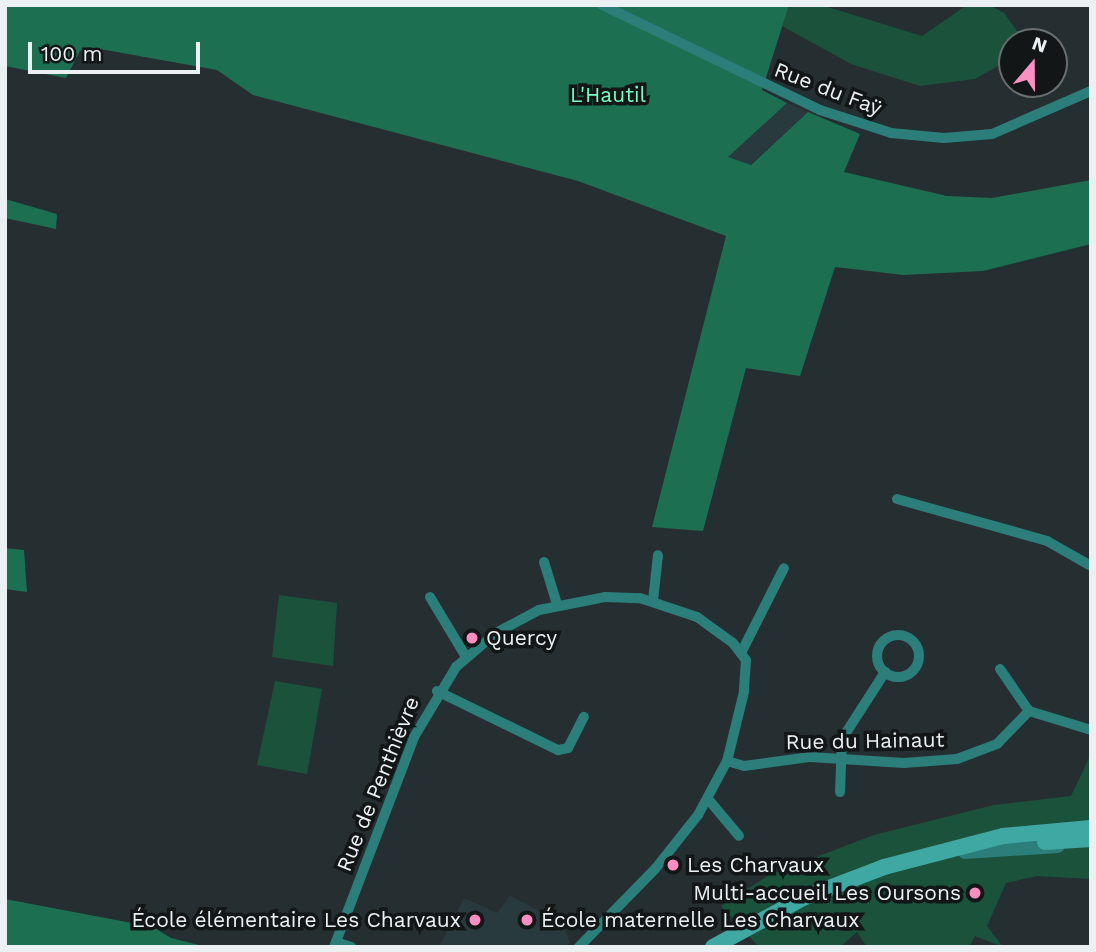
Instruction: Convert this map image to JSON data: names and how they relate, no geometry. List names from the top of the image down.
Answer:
{
  "streets": {
    "street": ["Rue du Faÿ", "Rue du Hainaut", "Rue de Penthièvre"]
  },
  "parks": ["L'Hautil"],
  "places": [
    "Quercy",
    "Les Charvaux",
    "Multi-accueil Les Oursons",
    "École élémentaire Les Charvaux",
    "École maternelle Les Charvaux"
  ],
  "scale_bar": "100 m",
  "north": "top"
}
